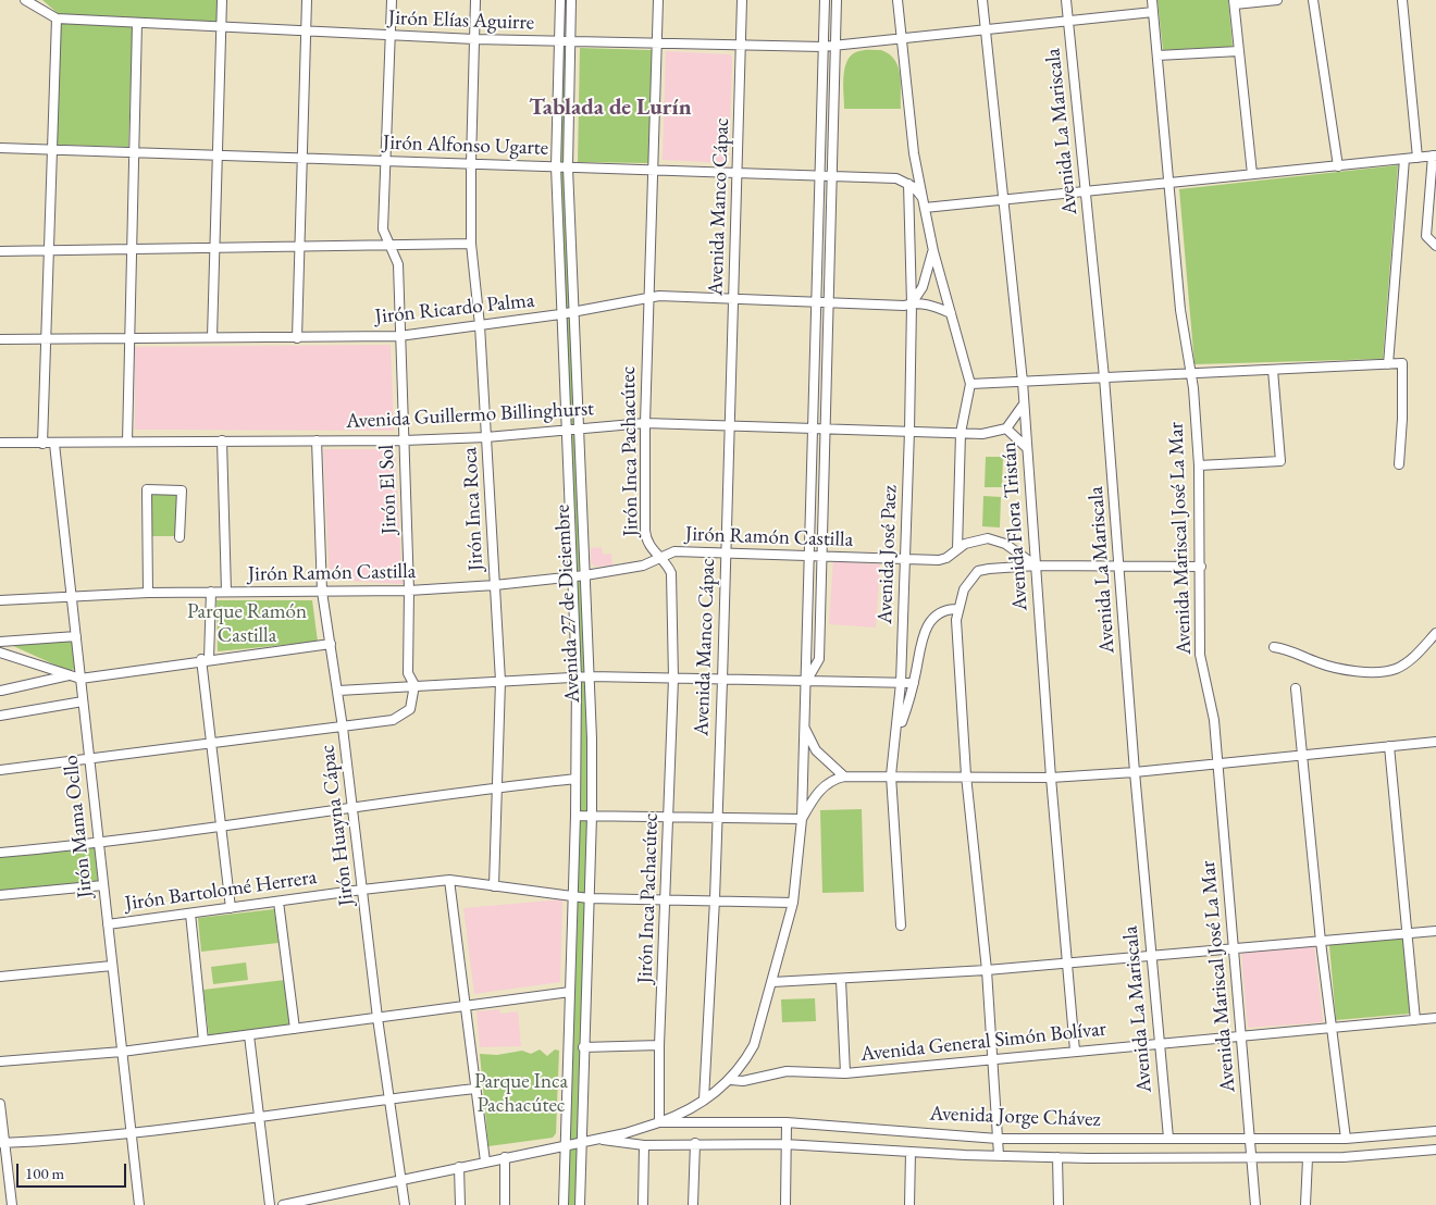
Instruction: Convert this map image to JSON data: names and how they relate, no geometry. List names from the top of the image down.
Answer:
{
  "streets": {
    "street": [
      "Jirón Elías Aguirre",
      "Avenida La Mariscala",
      "Jirón Alfonso Ugarte",
      "Avenida Manco Cápac",
      "Jirón Ricardo Palma",
      "Avenida Guillermo Billinghurst",
      "Jirón Inca Pachacútec",
      "Jirón El Sol",
      "Jirón Inca Roca",
      "Avenida Flora Tristán",
      "Jirón Ramón Castilla",
      "Avenida Mariscal José La Mar",
      "Avenida José Paez",
      "Avenida 27 de Diciembre",
      "Jirón Huayna Cápac",
      "Jirón Mama Ocllo",
      "Jirón Bartolomé Herrera",
      "Avenida General Simón Bolívar",
      "Avenida Jorge Chávez"
    ]
  },
  "crossings": [
    ["Jirón Elías Aguirre", "Avenida La Mariscala"],
    ["Jirón Elías Aguirre", "Avenida Manco Cápac"],
    ["Jirón Elías Aguirre", "Jirón Inca Pachacútec"],
    ["Jirón Elías Aguirre", "Jirón El Sol"],
    ["Jirón Elías Aguirre", "Jirón Inca Roca"],
    ["Jirón Elías Aguirre", "Avenida Flora Tristán"],
    ["Jirón Elías Aguirre", "Avenida Mariscal José La Mar"],
    ["Jirón Elías Aguirre", "Avenida 27 de Diciembre"],
    ["Avenida La Mariscala", "Avenida General Simón Bolívar"],
    ["Avenida La Mariscala", "Avenida Jorge Chávez"],
    ["Jirón Alfonso Ugarte", "Avenida Manco Cápac"],
    ["Jirón Alfonso Ugarte", "Jirón Inca Pachacútec"],
    ["Jirón Alfonso Ugarte", "Jirón El Sol"],
    ["Jirón Alfonso Ugarte", "Jirón Inca Roca"],
    ["Jirón Alfonso Ugarte", "Avenida José Paez"],
    ["Jirón Alfonso Ugarte", "Avenida 27 de Diciembre"],
    ["Avenida Manco Cápac", "Jirón Ricardo Palma"],
    ["Avenida Manco Cápac", "Avenida Guillermo Billinghurst"],
    ["Avenida Manco Cápac", "Jirón Ramón Castilla"],
    ["Avenida Manco Cápac", "Jirón Bartolomé Herrera"],
    ["Jirón Ricardo Palma", "Jirón Inca Pachacútec"],
    ["Jirón Ricardo Palma", "Jirón El Sol"],
    ["Jirón Ricardo Palma", "Jirón Inca Roca"],
    ["Jirón Ricardo Palma", "Avenida José Paez"],
    ["Jirón Ricardo Palma", "Avenida 27 de Diciembre"],
    ["Avenida Guillermo Billinghurst", "Jirón Inca Pachacútec"],
    ["Avenida Guillermo Billinghurst", "Jirón El Sol"],
    ["Avenida Guillermo Billinghurst", "Jirón Inca Roca"],
    ["Avenida Guillermo Billinghurst", "Avenida José Paez"],
    ["Avenida Guillermo Billinghurst", "Avenida 27 de Diciembre"],
    ["Avenida Guillermo Billinghurst", "Jirón Huayna Cápac"],
    ["Avenida Guillermo Billinghurst", "Jirón Mama Ocllo"],
    ["Jirón Inca Pachacútec", "Jirón Ramón Castilla"],
    ["Jirón Inca Pachacútec", "Jirón Bartolomé Herrera"],
    ["Jirón Inca Pachacútec", "Avenida Jorge Chávez"],
    ["Jirón El Sol", "Jirón Ramón Castilla"],
    ["Jirón Inca Roca", "Jirón Ramón Castilla"],
    ["Jirón Inca Roca", "Jirón Bartolomé Herrera"],
    ["Avenida Flora Tristán", "Jirón Ramón Castilla"],
    ["Avenida Flora Tristán", "Avenida General Simón Bolívar"],
    ["Jirón Ramón Castilla", "Avenida José Paez"],
    ["Jirón Ramón Castilla", "Avenida 27 de Diciembre"],
    ["Jirón Ramón Castilla", "Jirón Huayna Cápac"],
    ["Jirón Ramón Castilla", "Jirón Mama Ocllo"],
    ["Avenida Mariscal José La Mar", "Avenida General Simón Bolívar"],
    ["Avenida Mariscal José La Mar", "Avenida Jorge Chávez"],
    ["Avenida 27 de Diciembre", "Jirón Bartolomé Herrera"],
    ["Avenida 27 de Diciembre", "Avenida Jorge Chávez"],
    ["Jirón Huayna Cápac", "Jirón Bartolomé Herrera"],
    ["Jirón Huayna Cápac", "Avenida Jorge Chávez"],
    ["Jirón Mama Ocllo", "Jirón Bartolomé Herrera"]
  ],
  "districts": ["Tablada de Lurín"],
  "parks": ["Parque Ramón Castilla", "Parque Inca Pachacútec"],
  "scale_bar": "100 m"
}
